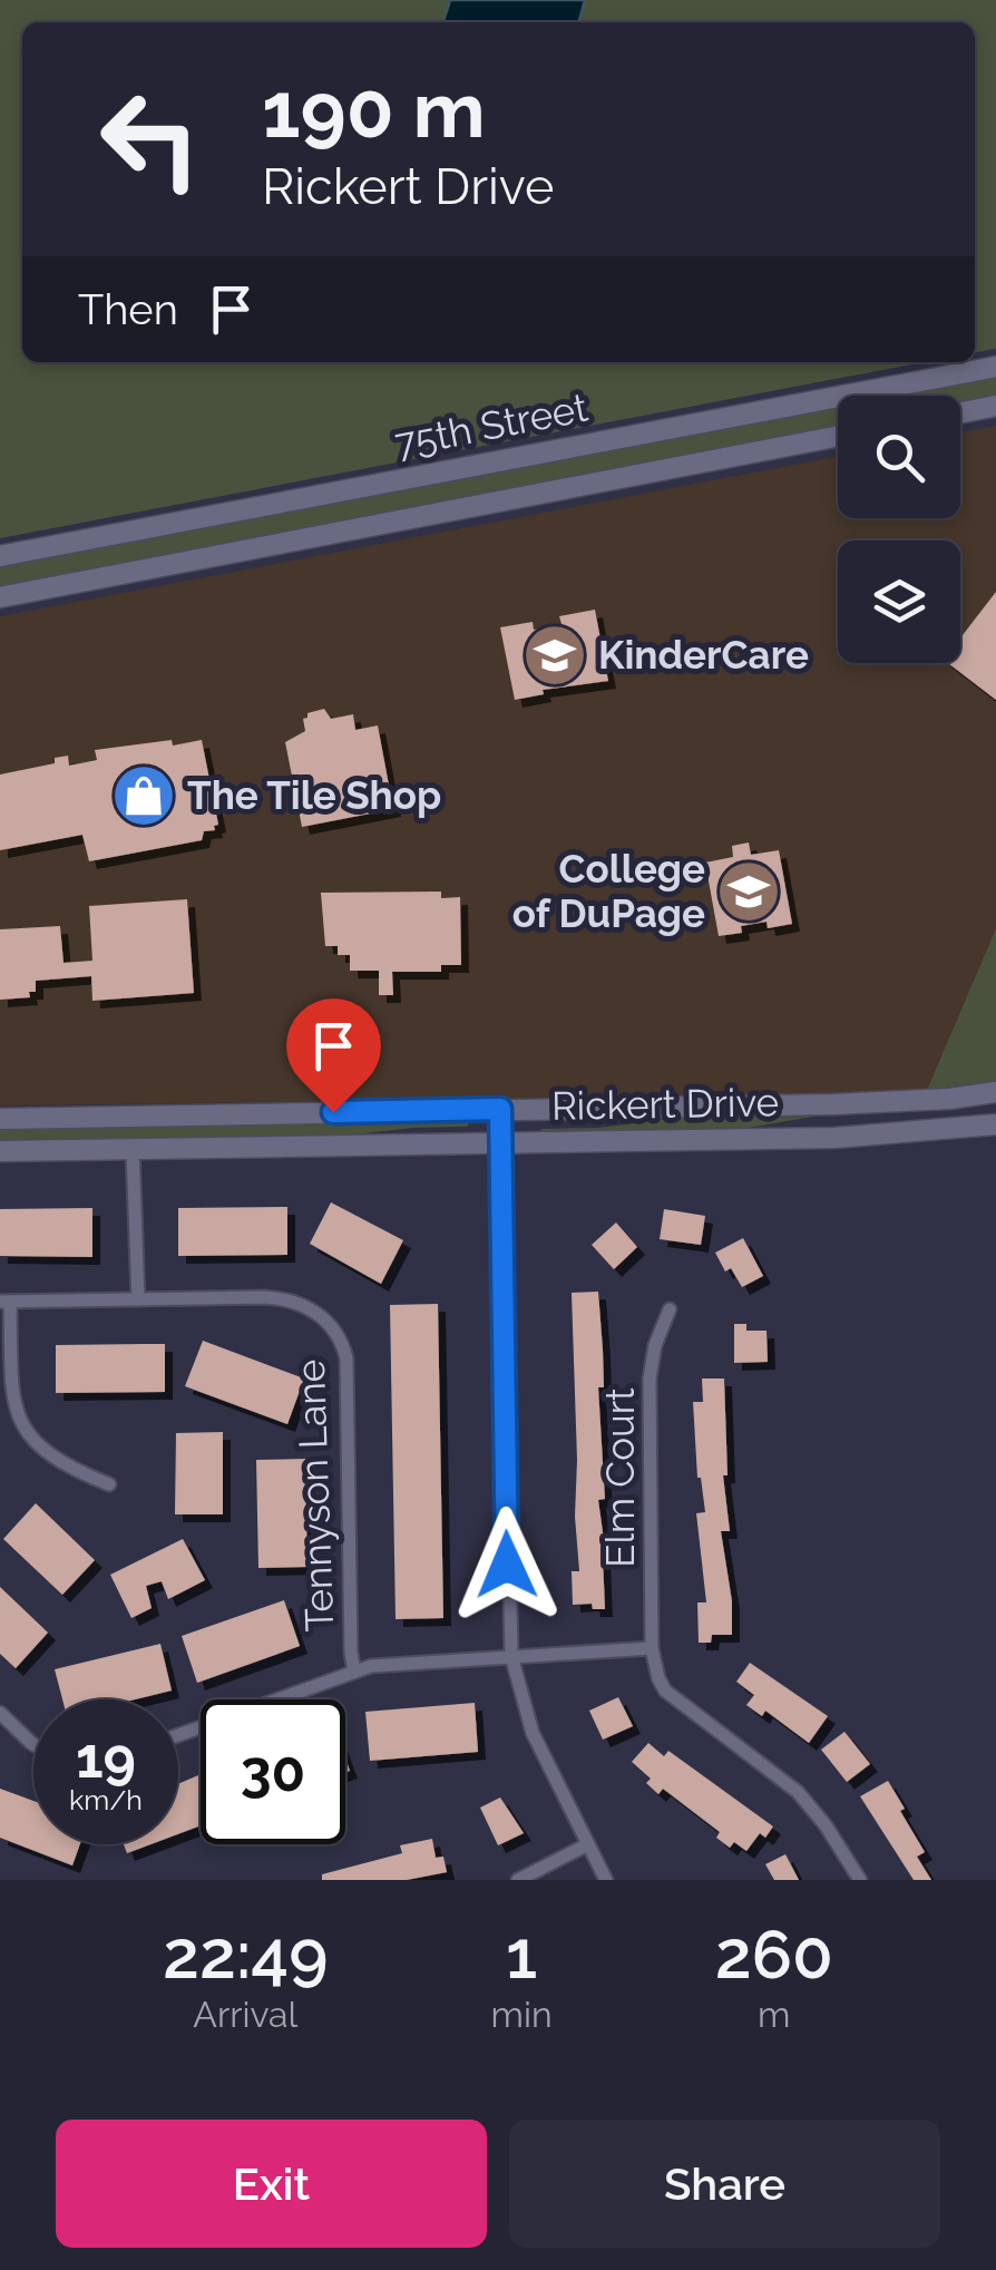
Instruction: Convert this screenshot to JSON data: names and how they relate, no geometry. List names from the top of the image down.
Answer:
{
  "streets": {
    "street": [
      "75th Street",
      "Rickert Drive",
      "Elm Court",
      "Tennyson Lane"
    ]
  },
  "places": {
    "school or university": ["KinderCare", "College of DuPage"],
    "shop": ["The Tile Shop"]
  },
  "page": {
    "turn": ["190 m", "Rickert Drive"],
    "then": "Then",
    "speed": "19 km/h",
    "limit": "30",
    "eta": [
      "22:49",
      "Arrival",
      "1",
      "min",
      "260",
      "m"
    ],
    "buttons": ["Exit", "Share"]
  }
}
